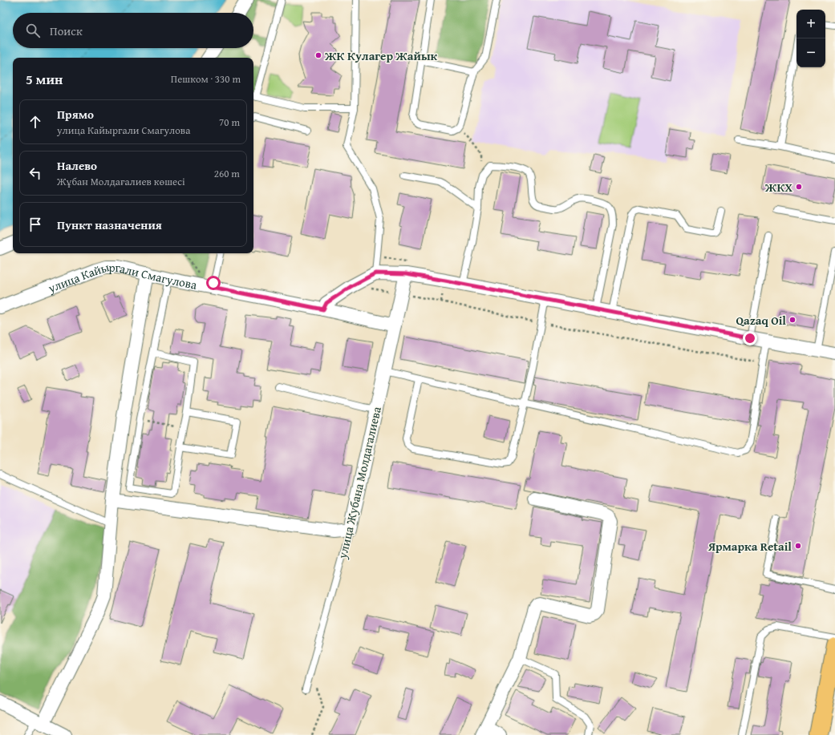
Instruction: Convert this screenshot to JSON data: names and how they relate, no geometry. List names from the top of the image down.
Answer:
{
  "streets": {
    "street": ["улица Кайыргали Смагулова", "улица Жубана Молдагалиева"]
  },
  "crossings": [
    ["улица Кайыргали Смагулова", "улица Жубана Молдагалиева"]
  ],
  "places": [
    "ЖК Кулагер Жайык",
    "ЖКХ",
    "Qazaq Oil",
    "Ярмарка Retail"
  ],
  "page": {
    "map_buttons": ["+", "−"],
    "search": "Поиск",
    "heading": ["5 мин", "Пешком · 330 m"],
    "list": [
      ["Прямо", "улица Кайыргали Смагулова", "70 m"],
      ["Налево", "Жұбан Молдағалиев көшесі", "260 m"],
      "Пункт назначения"
    ]
  }
}
